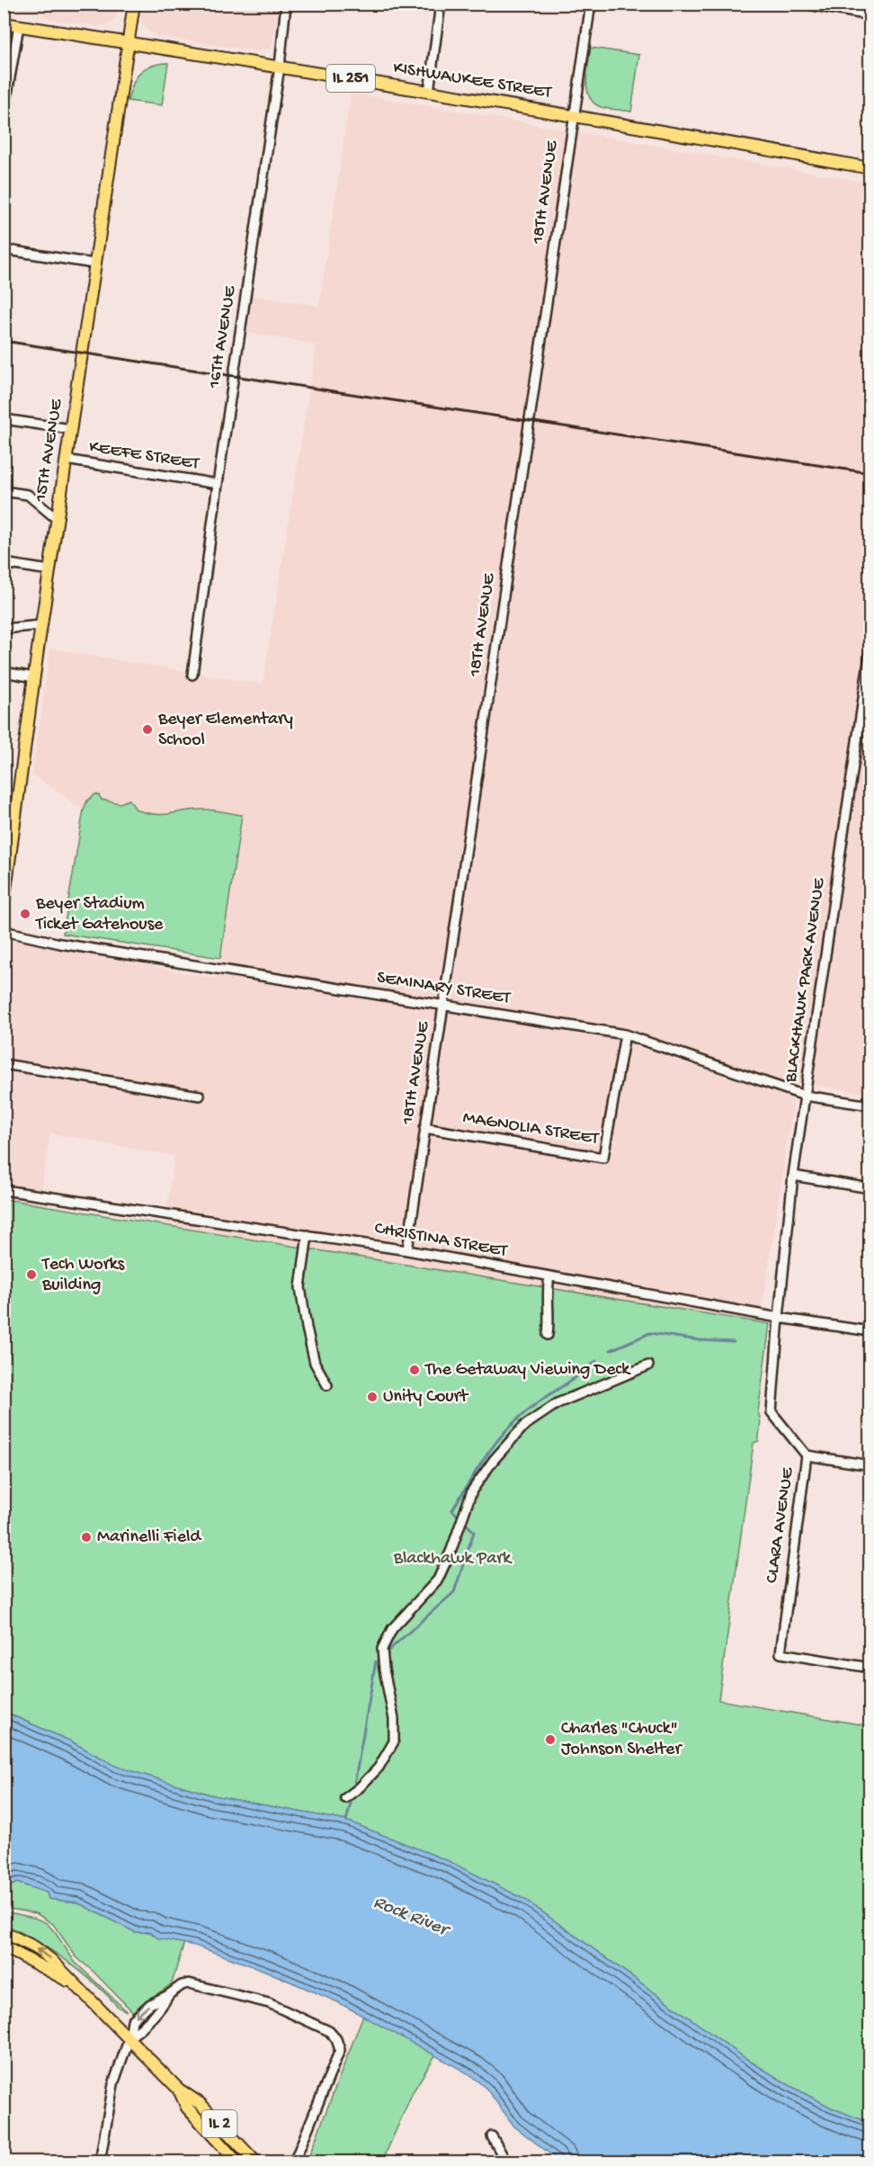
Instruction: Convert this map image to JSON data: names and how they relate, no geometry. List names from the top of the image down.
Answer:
{
  "streets": {
    "main road": [
      "IL 251",
      "KISHWAUKEE STREET",
      "15TH AVENUE",
      "IL 2"
    ],
    "street": [
      "18TH AVENUE",
      "16TH AVENUE",
      "KEEFE STREET",
      "BLACKHAWK PARK AVENUE",
      "SEMINARY STREET",
      "MAGNOLIA STREET",
      "CHRISTINA STREET",
      "CLARA AVENUE"
    ]
  },
  "crossings": [
    ["KISHWAUKEE STREET", "18TH AVENUE"],
    ["KISHWAUKEE STREET", "16TH AVENUE"],
    ["KISHWAUKEE STREET", "15TH AVENUE"],
    ["18TH AVENUE", "SEMINARY STREET"],
    ["18TH AVENUE", "MAGNOLIA STREET"],
    ["18TH AVENUE", "CHRISTINA STREET"],
    ["16TH AVENUE", "KEEFE STREET"],
    ["15TH AVENUE", "KEEFE STREET"],
    ["BLACKHAWK PARK AVENUE", "SEMINARY STREET"],
    ["BLACKHAWK PARK AVENUE", "CHRISTINA STREET"],
    ["BLACKHAWK PARK AVENUE", "CLARA AVENUE"],
    ["SEMINARY STREET", "MAGNOLIA STREET"],
    ["CHRISTINA STREET", "CLARA AVENUE"]
  ],
  "water": ["Rock River"],
  "parks": ["Blackhawk Park"],
  "places": [
    "Beyer Elementary School",
    "Beyer Stadium Ticket Gatehouse",
    "Tech Works Building",
    "The Getaway Viewing Deck",
    "Unity Court",
    "Marinelli Field",
    "Charles \"Chuck\" Johnson Shelter"
  ]
}
